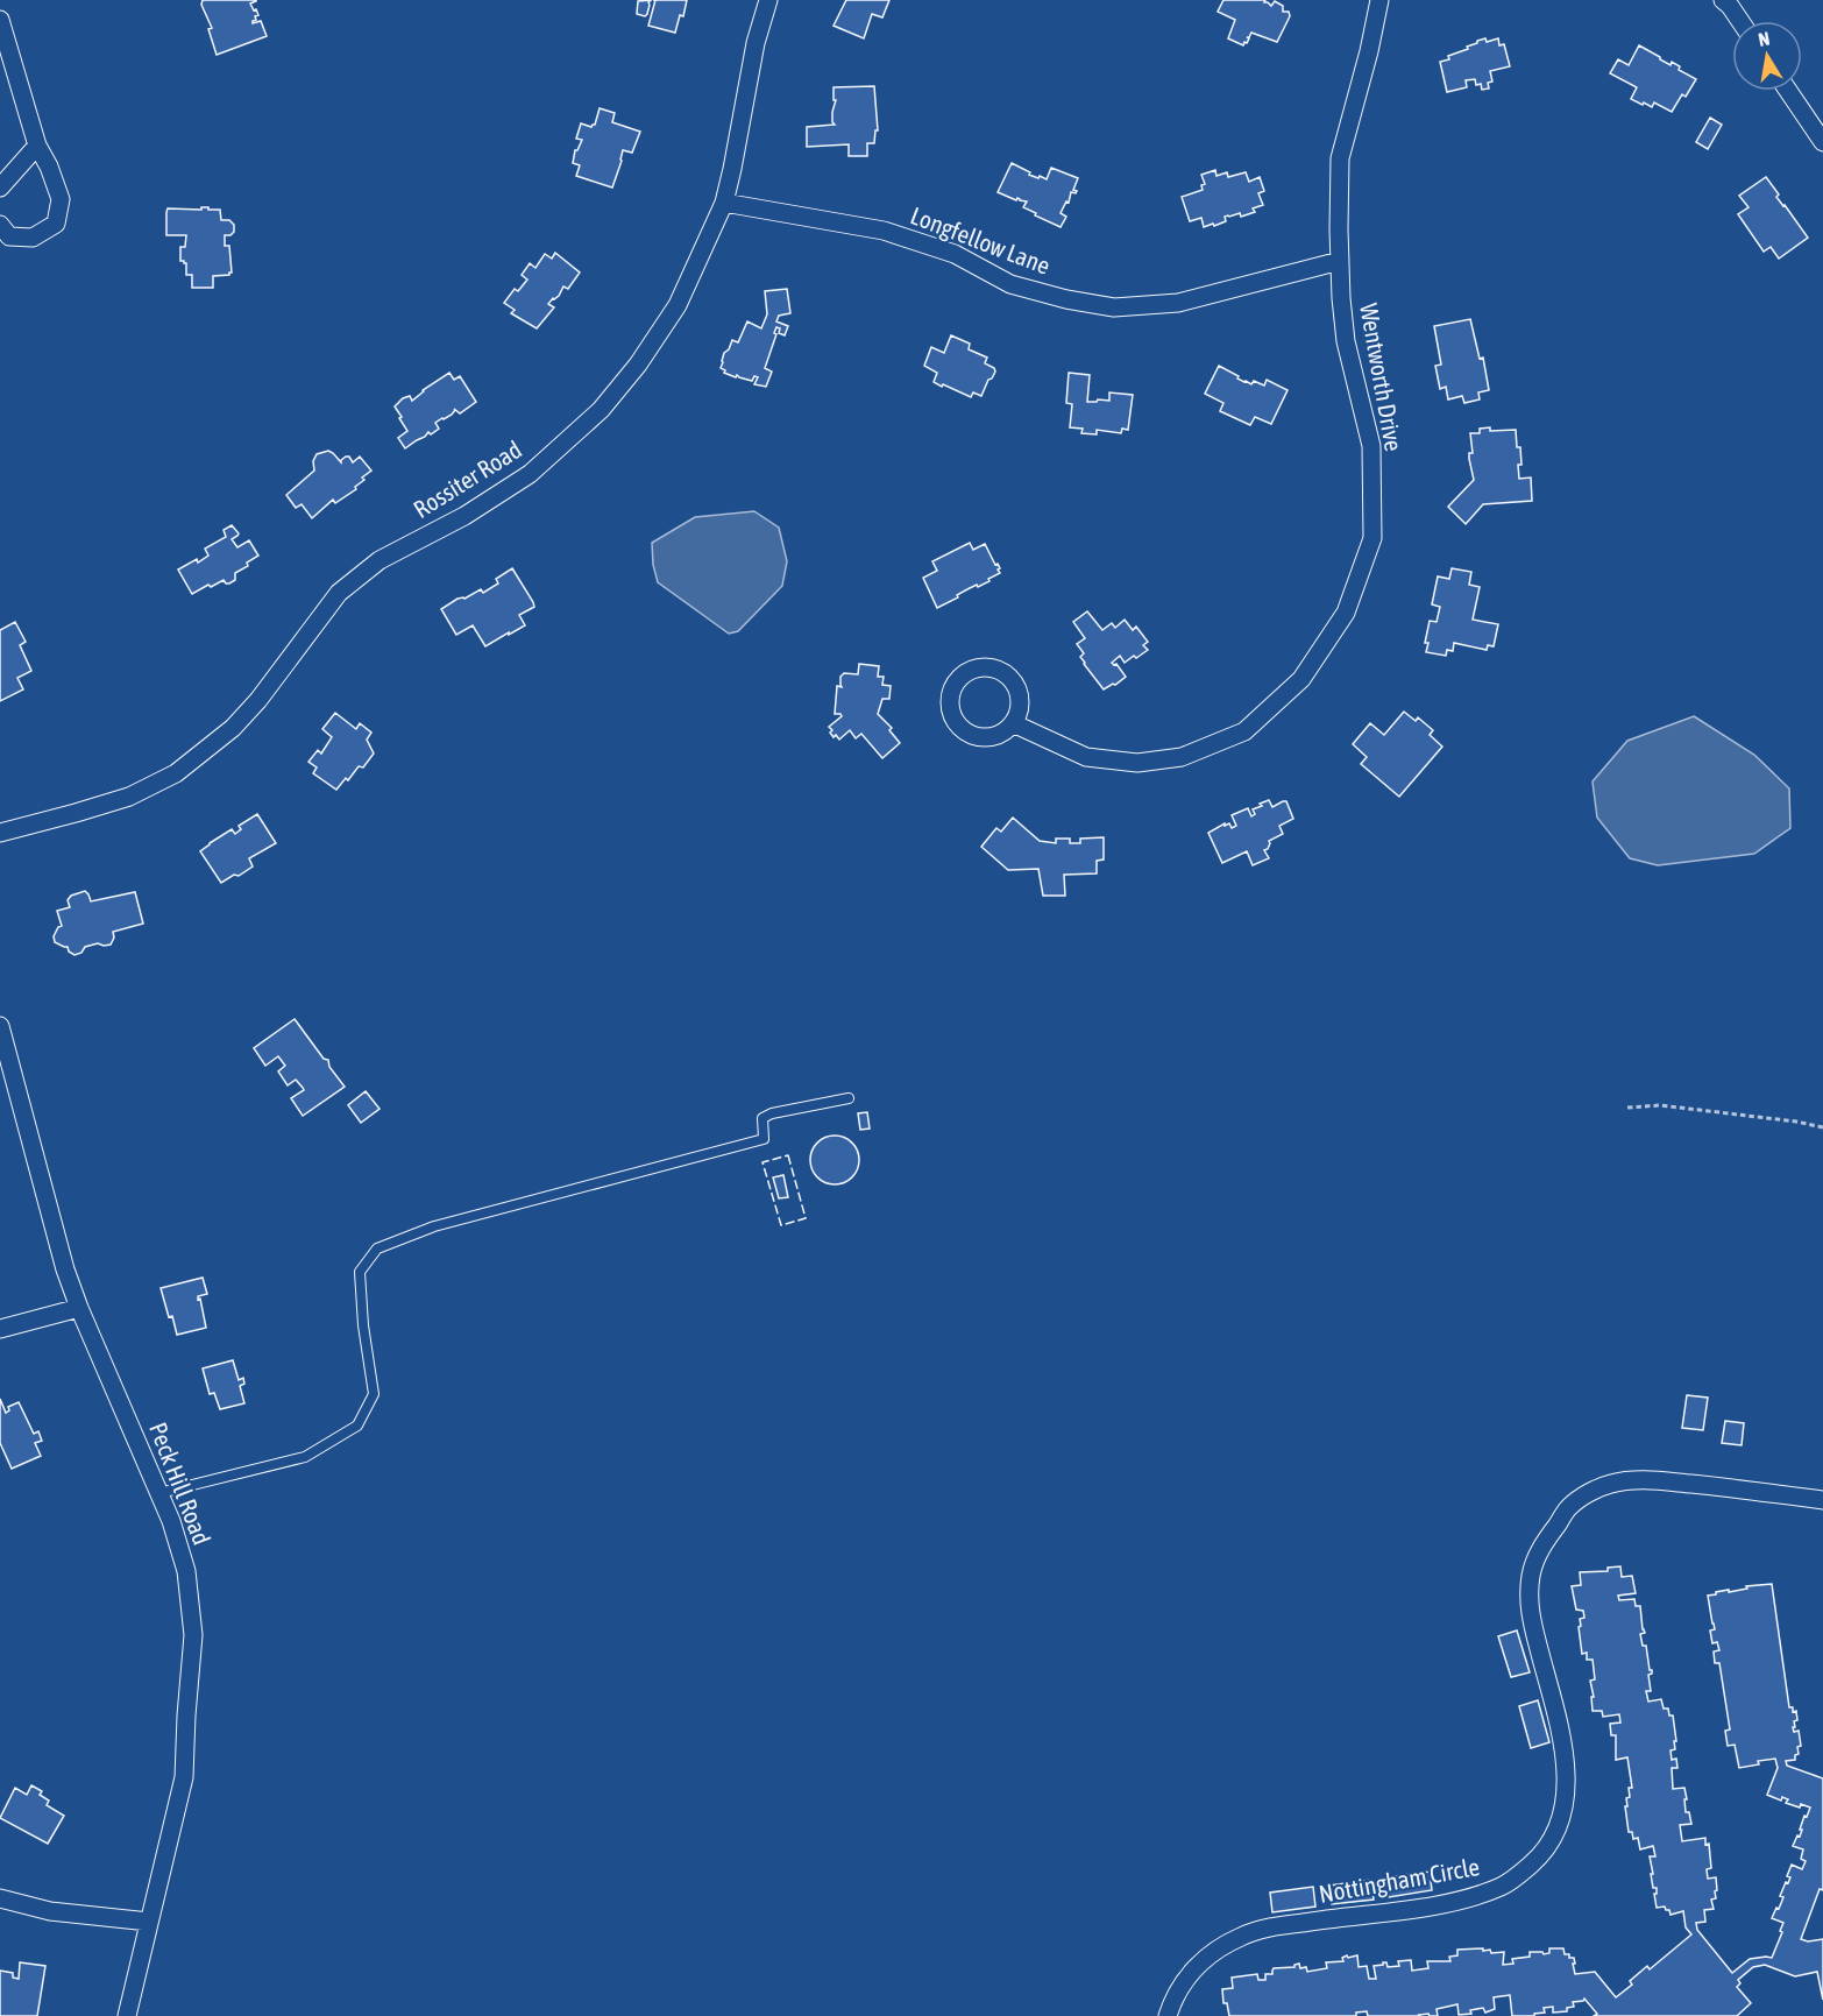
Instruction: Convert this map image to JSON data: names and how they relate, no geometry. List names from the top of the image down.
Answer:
{
  "streets": {
    "street": [
      "Longfellow Lane",
      "Wentworth Drive",
      "Rossiter Road",
      "Peck Hill Road",
      "Nottingham Circle"
    ]
  },
  "crossings": [
    ["Longfellow Lane", "Wentworth Drive"],
    ["Longfellow Lane", "Rossiter Road"]
  ],
  "north": "top"
}
